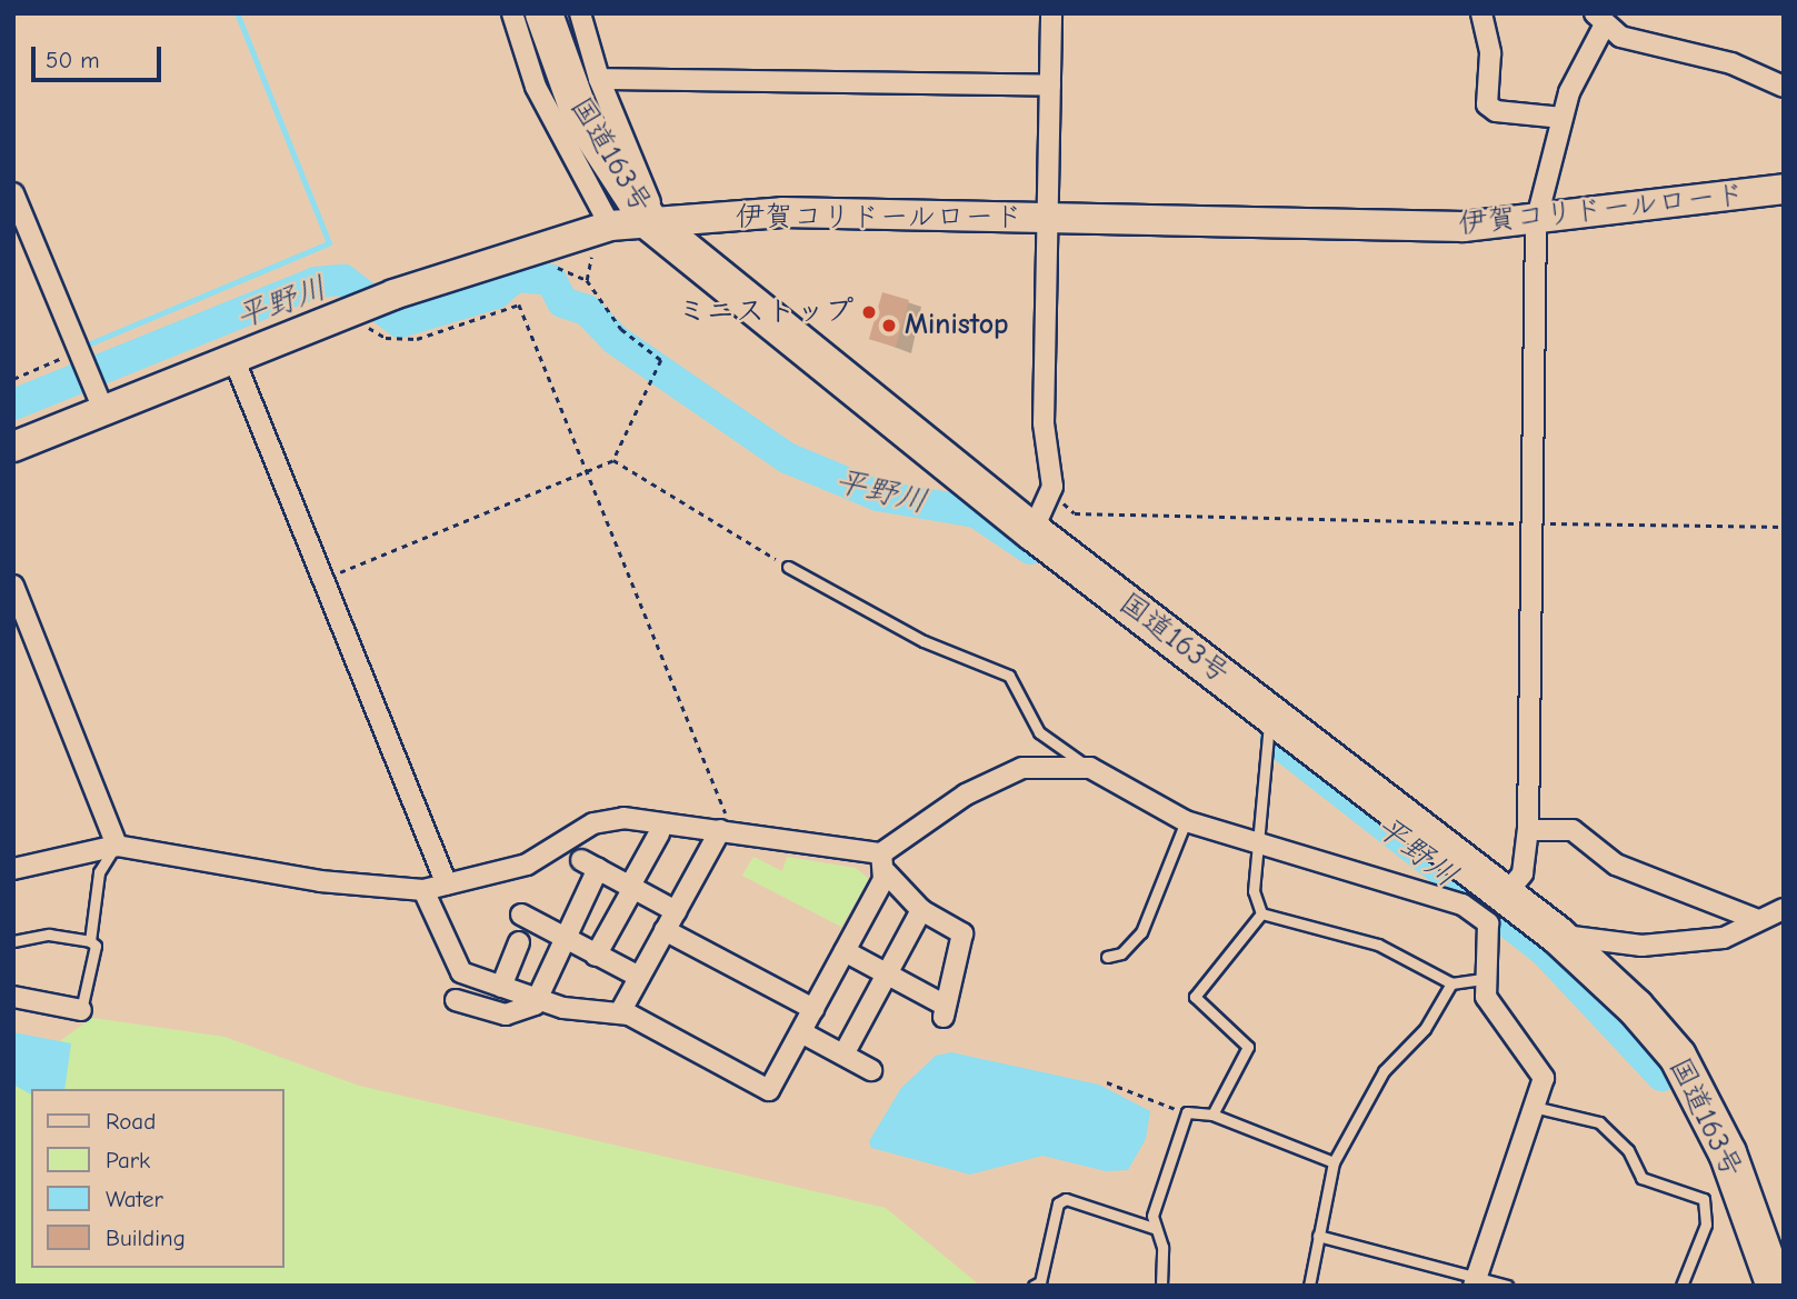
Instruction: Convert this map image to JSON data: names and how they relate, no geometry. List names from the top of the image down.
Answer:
{
  "streets": {
    "highway": ["国道163号"],
    "street": ["伊賀コリドールロード"]
  },
  "crossings": [
    ["国道163号", "伊賀コリドールロード"]
  ],
  "water": ["平野川"],
  "places": ["ミニストップ", "Ministop"],
  "legend": [
    "Road",
    "Park",
    "Water",
    "Building"
  ],
  "scale_bar": "50 m"
}
